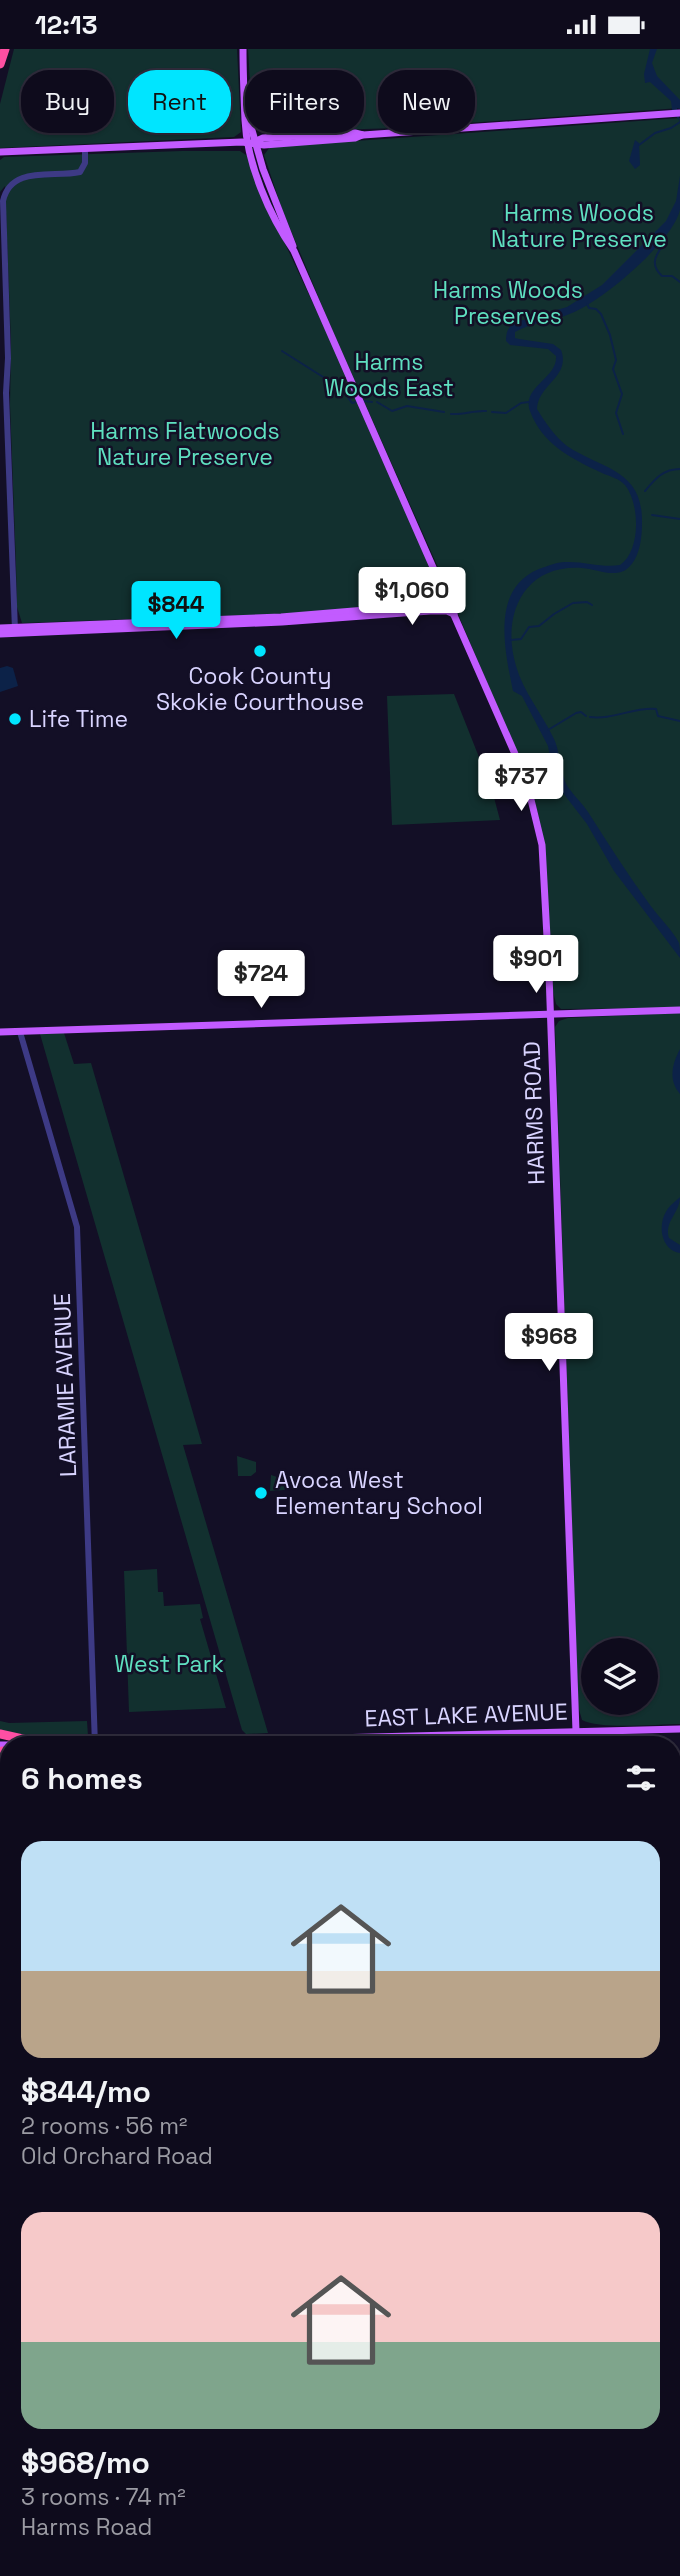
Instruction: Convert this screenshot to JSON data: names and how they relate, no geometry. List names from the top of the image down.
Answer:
{
  "streets": {
    "main road": ["HARMS ROAD", "EAST LAKE AVENUE"],
    "street": ["LARAMIE AVENUE"]
  },
  "crossings": [
    ["HARMS ROAD", "EAST LAKE AVENUE"]
  ],
  "parks": [
    "Harms Woods Nature Preserve",
    "Harms Woods Preserves",
    "Harms Woods East",
    "Harms Flatwoods Nature Preserve",
    "West Park"
  ],
  "places": ["Cook County Skokie Courthouse", "Life Time", "Avoca West Elementary School"],
  "page": {
    "status": "12:13",
    "chip": [
      "Buy",
      "Rent",
      "Filters",
      "New"
    ],
    "price": [
      "$1,060",
      "$844",
      "$737",
      "$901",
      "$724",
      "$968"
    ],
    "heading": "6 homes",
    "list": [
      {
        "name": "$844/mo",
        "note": "2 rooms · 56 m² · Old Orchard Road"
      },
      {
        "name": "$968/mo",
        "note": "3 rooms · 74 m² · Harms Road"
      }
    ]
  }
}
